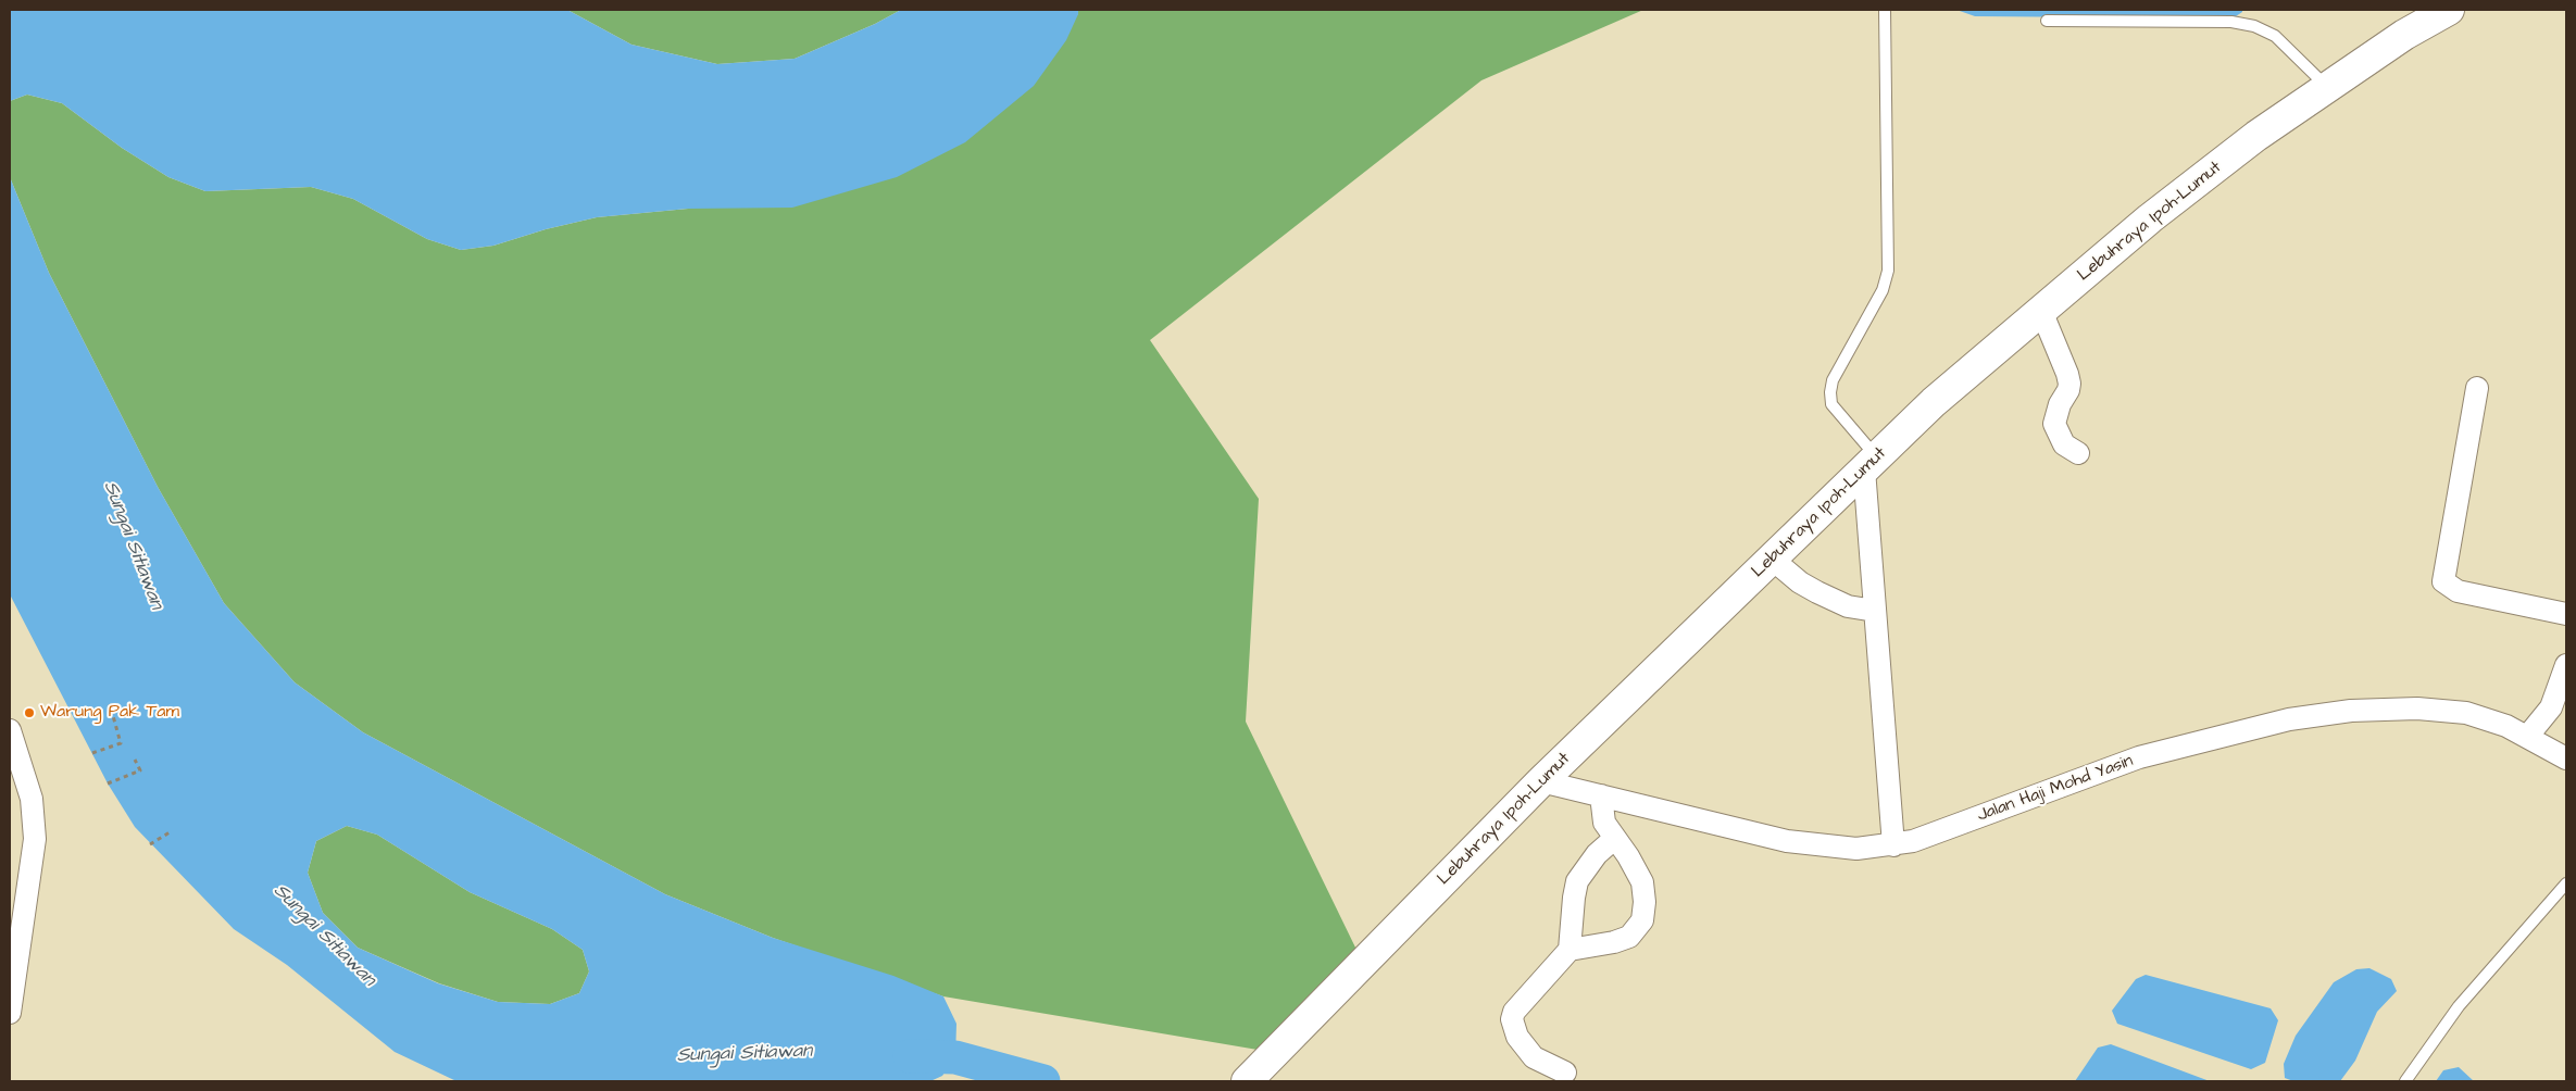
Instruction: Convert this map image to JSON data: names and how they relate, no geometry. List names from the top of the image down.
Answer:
{
  "streets": {
    "highway": ["Lebuhraya Ipoh-Lumut"],
    "street": ["Jalan Haji Mohd Yasin"]
  },
  "crossings": [
    ["Lebuhraya Ipoh-Lumut", "Jalan Haji Mohd Yasin"]
  ],
  "water": ["Sungai Sitiawan"],
  "places": ["Warung Pak Tam"]
}
